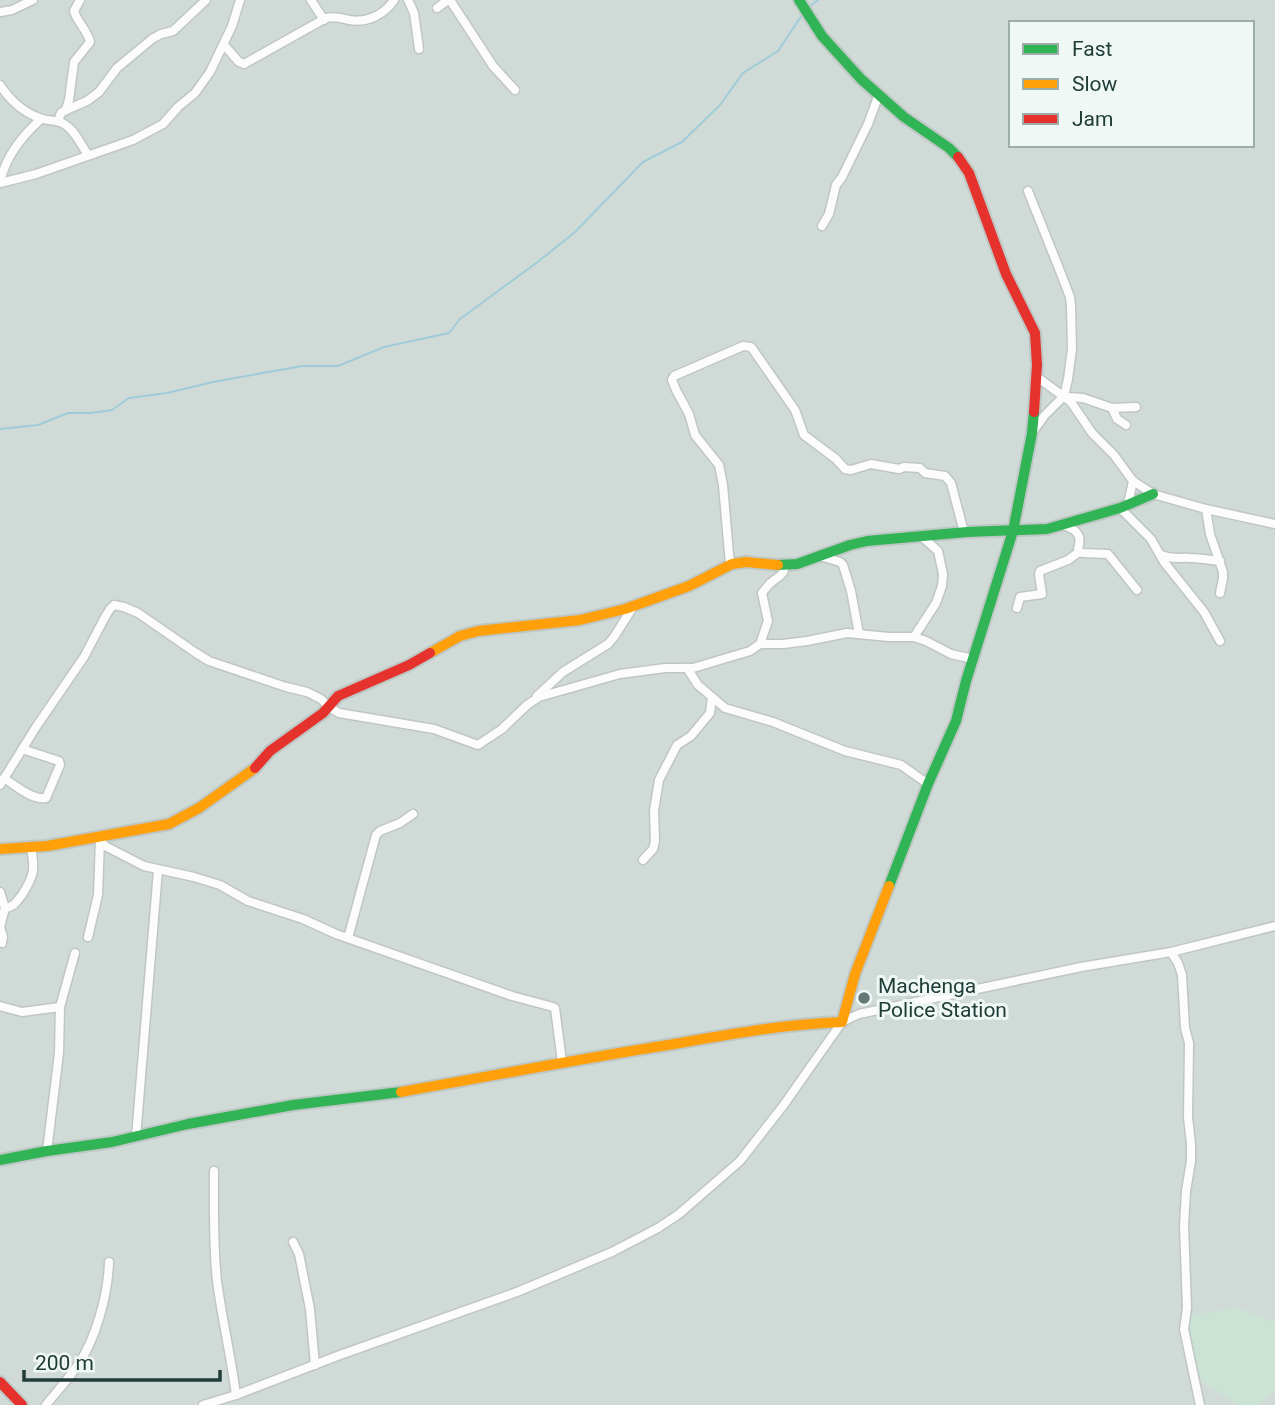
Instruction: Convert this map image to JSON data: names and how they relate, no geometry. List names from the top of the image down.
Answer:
{
  "places": ["Machenga Police Station"],
  "legend": ["Fast", "Slow", "Jam"],
  "scale_bar": "200 m"
}
